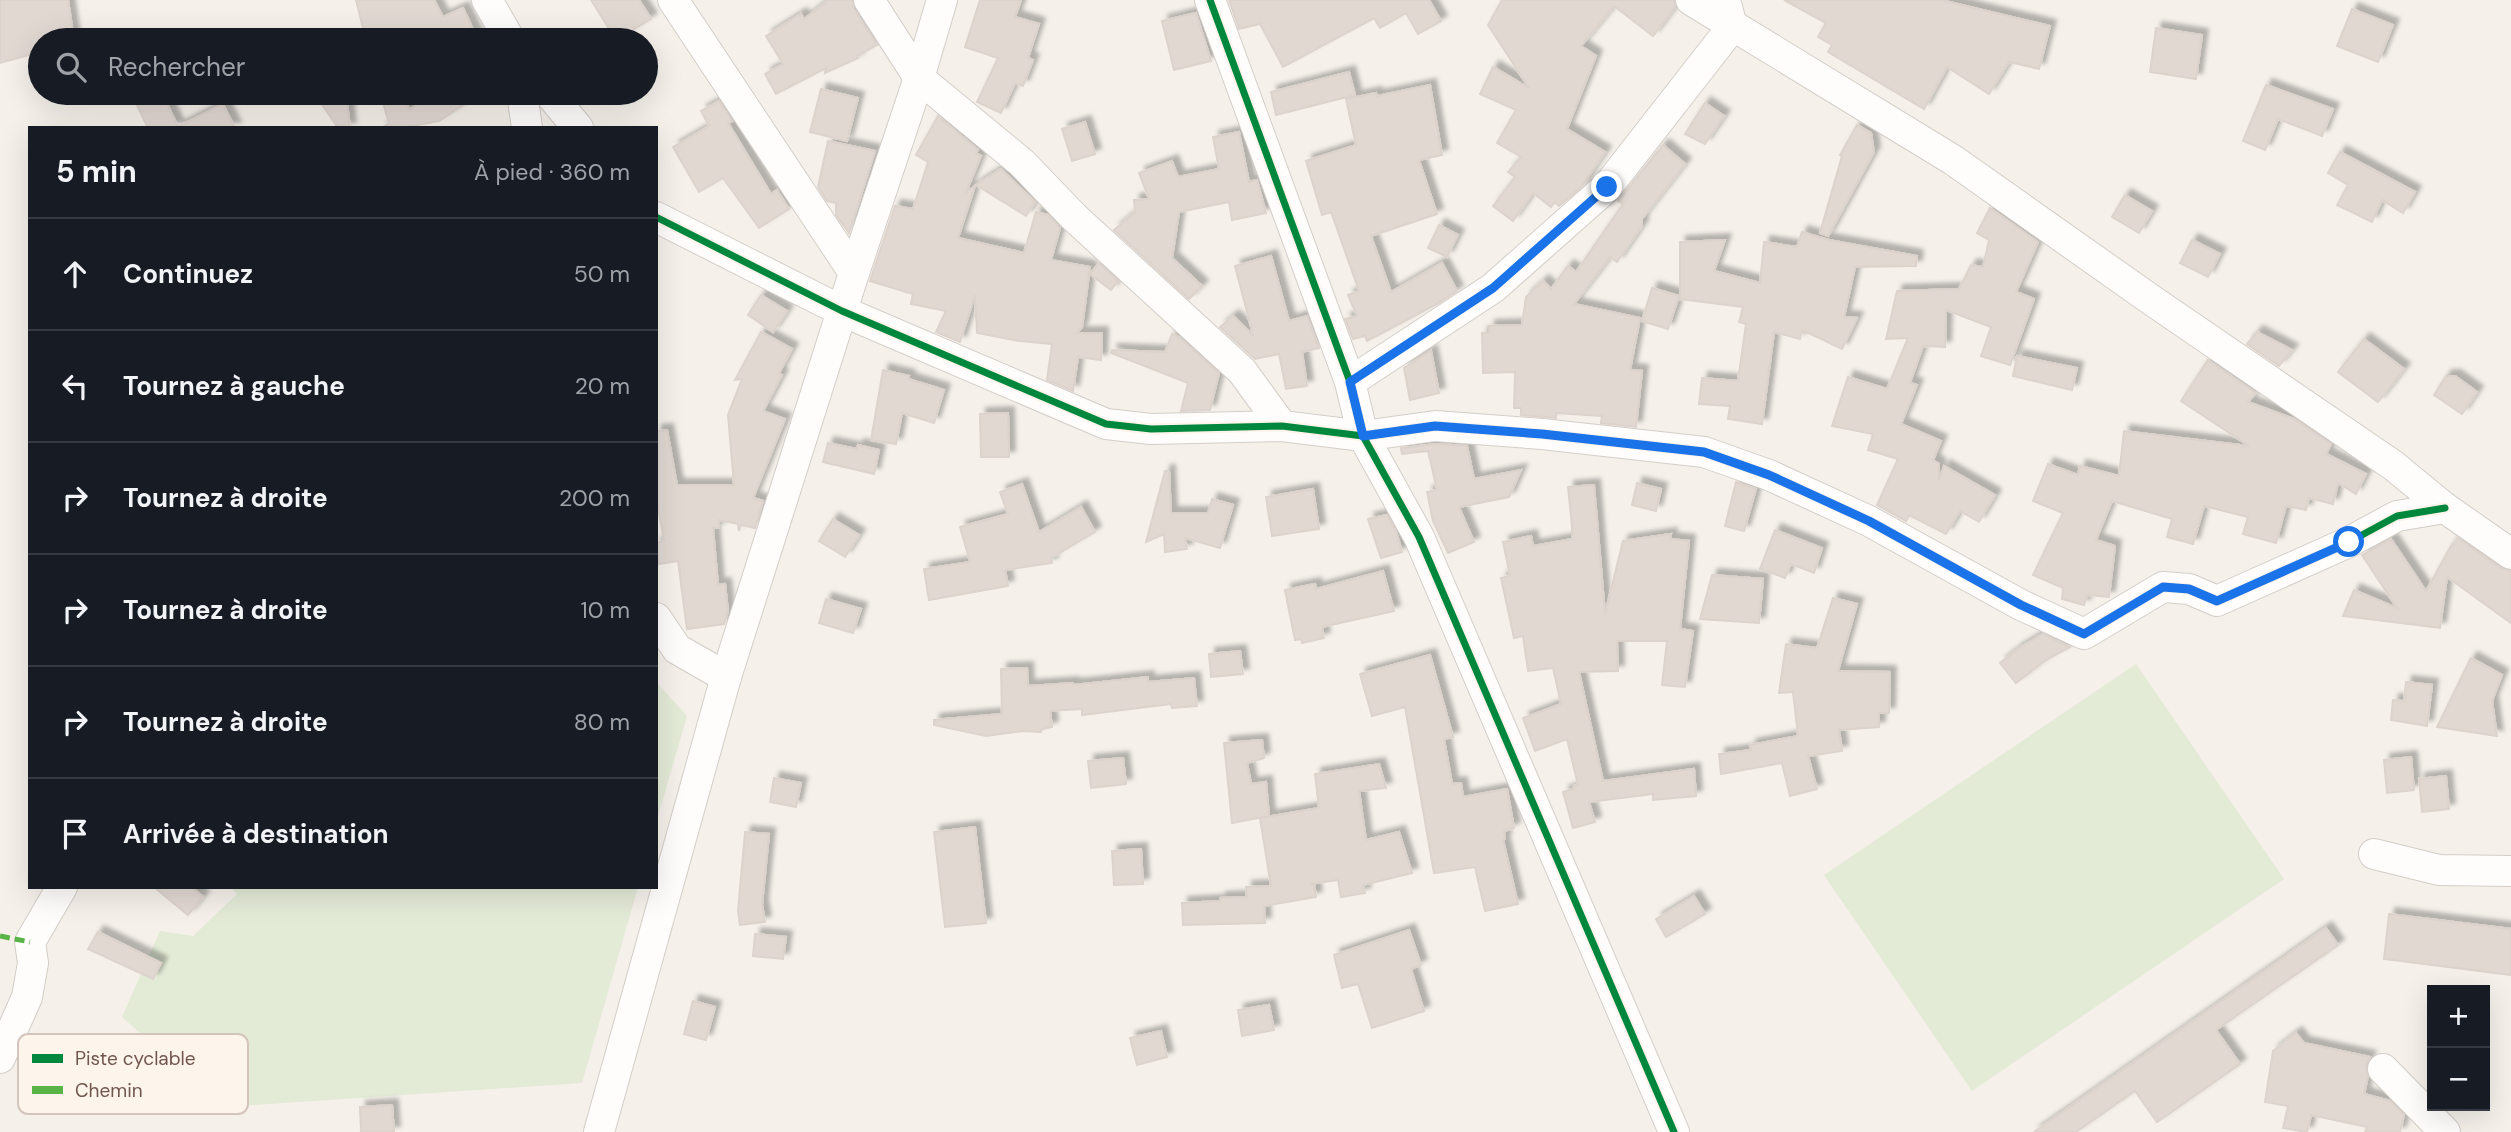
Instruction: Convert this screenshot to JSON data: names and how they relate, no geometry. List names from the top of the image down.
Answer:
{
  "legend": ["Piste cyclable", "Chemin"],
  "page": {
    "search": "Rechercher",
    "heading": ["5 min", "À pied · 360 m"],
    "list": [
      ["Continuez", "50 m"],
      ["Tournez à gauche", "20 m"],
      ["Tournez à droite", "200 m"],
      ["Tournez à droite", "10 m"],
      ["Tournez à droite", "80 m"],
      "Arrivée à destination"
    ],
    "map_buttons": ["+", "−"]
  }
}
